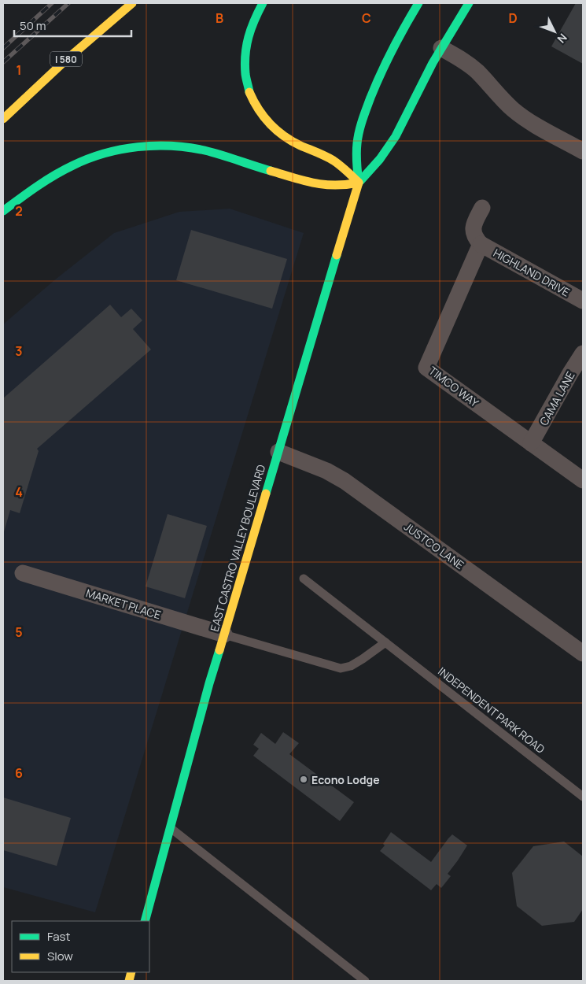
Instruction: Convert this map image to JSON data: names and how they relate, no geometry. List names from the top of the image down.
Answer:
{
  "streets": {
    "main road": ["I 580", "EAST CASTRO VALLEY BOULEVARD"],
    "street": [
      "HIGHLAND DRIVE",
      "TIMCO WAY",
      "CAMA LANE",
      "JUSTCO LANE",
      "MARKET PLACE"
    ],
    "lane": ["INDEPENDENT PARK ROAD"]
  },
  "crossings": [
    ["HIGHLAND DRIVE", "TIMCO WAY"],
    ["TIMCO WAY", "CAMA LANE"],
    ["JUSTCO LANE", "EAST CASTRO VALLEY BOULEVARD"],
    ["EAST CASTRO VALLEY BOULEVARD", "MARKET PLACE"]
  ],
  "places": ["Econo Lodge"],
  "legend": ["Fast", "Slow"],
  "scale_bar": "50 m",
  "north": "bottom right",
  "grid": {
    "columns": ["B", "C", "D"],
    "rows": [
      "1",
      "2",
      "3",
      "4",
      "5",
      "6"
    ]
  }
}
